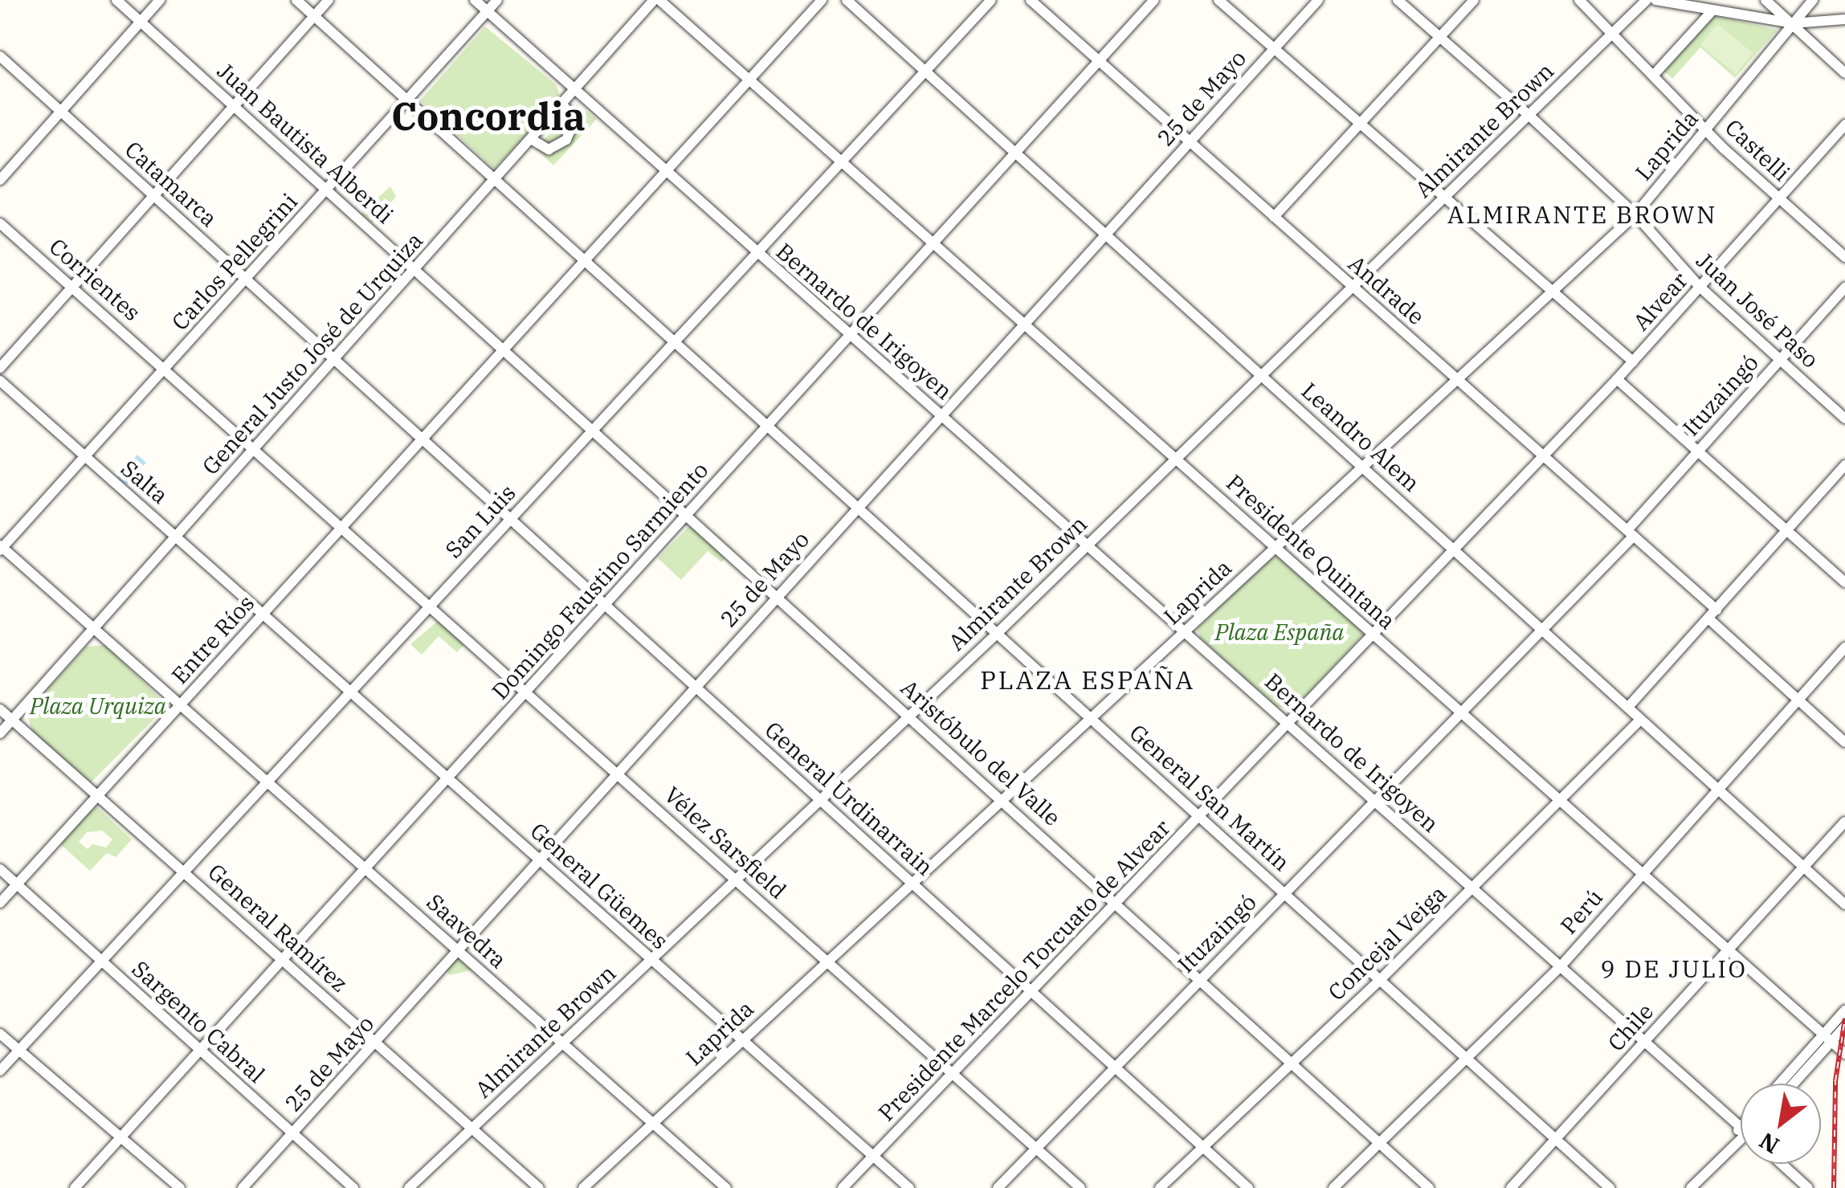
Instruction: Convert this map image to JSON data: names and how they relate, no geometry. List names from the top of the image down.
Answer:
{
  "streets": {
    "street": [
      "25 de Mayo",
      "Almirante Brown",
      "Juan Bautista Alberdi",
      "Laprida",
      "Castelli",
      "Catamarca",
      "Carlos Pellegrini",
      "Corrientes",
      "Andrade",
      "Alvear",
      "Juan José Paso",
      "Bernardo de Irigoyen",
      "General Justo José de Urquiza",
      "Ituzaingó",
      "Leandro Alem",
      "Salta",
      "San Luis",
      "Presidente Quintana",
      "Domingo Faustino Sarmiento",
      "Entre Ríos",
      "Aristóbulo del Valle",
      "General San Martín",
      "General Urdinarrain",
      "Vélez Sarsfield",
      "General Güemes",
      "Perú",
      "General Ramírez",
      "Saavedra",
      "Concejal Veiga",
      "Presidente Marcelo Torcuato de Alvear",
      "Sargento Cabral",
      "Chile"
    ]
  },
  "crossings": [
    ["25 de Mayo", "Andrade"],
    ["25 de Mayo", "Bernardo de Irigoyen"],
    ["25 de Mayo", "Leandro Alem"],
    ["25 de Mayo", "Presidente Quintana"],
    ["25 de Mayo", "Aristóbulo del Valle"],
    ["25 de Mayo", "General San Martín"],
    ["25 de Mayo", "General Urdinarrain"],
    ["25 de Mayo", "Vélez Sarsfield"],
    ["25 de Mayo", "General Güemes"],
    ["25 de Mayo", "General Ramírez"],
    ["25 de Mayo", "Saavedra"],
    ["25 de Mayo", "Sargento Cabral"],
    ["Almirante Brown", "Castelli"],
    ["Almirante Brown", "Andrade"],
    ["Almirante Brown", "Juan José Paso"],
    ["Almirante Brown", "Bernardo de Irigoyen"],
    ["Almirante Brown", "Leandro Alem"],
    ["Almirante Brown", "Presidente Quintana"],
    ["Almirante Brown", "Aristóbulo del Valle"],
    ["Almirante Brown", "General San Martín"],
    ["Almirante Brown", "General Urdinarrain"],
    ["Almirante Brown", "Vélez Sarsfield"],
    ["Almirante Brown", "General Güemes"],
    ["Almirante Brown", "General Ramírez"],
    ["Almirante Brown", "Saavedra"],
    ["Juan Bautista Alberdi", "Carlos Pellegrini"],
    ["Juan Bautista Alberdi", "General Justo José de Urquiza"],
    ["Juan Bautista Alberdi", "Entre Ríos"],
    ["Juan Bautista Alberdi", "Aristóbulo del Valle"],
    ["Laprida", "Castelli"],
    ["Laprida", "Andrade"],
    ["Laprida", "Juan José Paso"],
    ["Laprida", "Bernardo de Irigoyen"],
    ["Laprida", "Leandro Alem"],
    ["Laprida", "Presidente Quintana"],
    ["Laprida", "Aristóbulo del Valle"],
    ["Laprida", "General San Martín"],
    ["Laprida", "General Urdinarrain"],
    ["Laprida", "Vélez Sarsfield"],
    ["Laprida", "General Güemes"],
    ["Laprida", "Saavedra"],
    ["Castelli", "Alvear"],
    ["Catamarca", "Carlos Pellegrini"],
    ["Catamarca", "General Justo José de Urquiza"],
    ["Catamarca", "Entre Ríos"],
    ["Catamarca", "General Urdinarrain"],
    ["Carlos Pellegrini", "Corrientes"],
    ["Carlos Pellegrini", "Bernardo de Irigoyen"],
    ["Carlos Pellegrini", "Salta"],
    ["Carlos Pellegrini", "General San Martín"],
    ["Carlos Pellegrini", "Saavedra"],
    ["Corrientes", "General Justo José de Urquiza"],
    ["Corrientes", "Entre Ríos"],
    ["Corrientes", "Vélez Sarsfield"],
    ["Andrade", "Ituzaingó"],
    ["Andrade", "Domingo Faustino Sarmiento"],
    ["Andrade", "Perú"],
    ["Andrade", "Presidente Marcelo Torcuato de Alvear"],
    ["Alvear", "Juan José Paso"],
    ["Alvear", "Presidente Marcelo Torcuato de Alvear"],
    ["Juan José Paso", "Ituzaingó"],
    ["Bernardo de Irigoyen", "General Justo José de Urquiza"],
    ["Bernardo de Irigoyen", "Ituzaingó"],
    ["Bernardo de Irigoyen", "San Luis"],
    ["Bernardo de Irigoyen", "Domingo Faustino Sarmiento"],
    ["Bernardo de Irigoyen", "Entre Ríos"],
    ["Bernardo de Irigoyen", "Perú"],
    ["Bernardo de Irigoyen", "Concejal Veiga"],
    ["Bernardo de Irigoyen", "Presidente Marcelo Torcuato de Alvear"],
    ["Bernardo de Irigoyen", "Chile"],
    ["General Justo José de Urquiza", "Salta"],
    ["General Justo José de Urquiza", "Presidente Quintana"],
    ["General Justo José de Urquiza", "General San Martín"],
    ["General Justo José de Urquiza", "General Ramírez"],
    ["General Justo José de Urquiza", "Saavedra"],
    ["Ituzaingó", "Leandro Alem"],
    ["Ituzaingó", "Presidente Quintana"],
    ["Ituzaingó", "Aristóbulo del Valle"],
    ["Ituzaingó", "General San Martín"],
    ["Ituzaingó", "General Urdinarrain"],
    ["Ituzaingó", "Vélez Sarsfield"],
    ["Leandro Alem", "San Luis"],
    ["Leandro Alem", "Domingo Faustino Sarmiento"],
    ["Leandro Alem", "Perú"],
    ["Leandro Alem", "Concejal Veiga"],
    ["Leandro Alem", "Presidente Marcelo Torcuato de Alvear"],
    ["Leandro Alem", "Chile"],
    ["Salta", "Entre Ríos"],
    ["Salta", "General Güemes"],
    ["San Luis", "Presidente Quintana"],
    ["San Luis", "Aristóbulo del Valle"],
    ["San Luis", "General San Martín"],
    ["San Luis", "General Urdinarrain"],
    ["San Luis", "Vélez Sarsfield"],
    ["San Luis", "General Güemes"],
    ["San Luis", "General Ramírez"],
    ["San Luis", "Saavedra"],
    ["San Luis", "Sargento Cabral"],
    ["Presidente Quintana", "Domingo Faustino Sarmiento"],
    ["Presidente Quintana", "Entre Ríos"],
    ["Presidente Quintana", "Perú"],
    ["Presidente Quintana", "Concejal Veiga"],
    ["Presidente Quintana", "Presidente Marcelo Torcuato de Alvear"],
    ["Presidente Quintana", "Chile"],
    ["Domingo Faustino Sarmiento", "Aristóbulo del Valle"],
    ["Domingo Faustino Sarmiento", "General San Martín"],
    ["Domingo Faustino Sarmiento", "General Urdinarrain"],
    ["Domingo Faustino Sarmiento", "Vélez Sarsfield"],
    ["Domingo Faustino Sarmiento", "General Güemes"],
    ["Domingo Faustino Sarmiento", "General Ramírez"],
    ["Domingo Faustino Sarmiento", "Saavedra"],
    ["Domingo Faustino Sarmiento", "Sargento Cabral"],
    ["Entre Ríos", "Aristóbulo del Valle"],
    ["Entre Ríos", "General San Martín"],
    ["Entre Ríos", "General Urdinarrain"],
    ["Entre Ríos", "Vélez Sarsfield"],
    ["Entre Ríos", "General Güemes"],
    ["Entre Ríos", "General Ramírez"],
    ["Entre Ríos", "Saavedra"],
    ["Entre Ríos", "Sargento Cabral"],
    ["Aristóbulo del Valle", "Perú"],
    ["Aristóbulo del Valle", "Concejal Veiga"],
    ["Aristóbulo del Valle", "Presidente Marcelo Torcuato de Alvear"],
    ["General San Martín", "Perú"],
    ["General San Martín", "Concejal Veiga"],
    ["General San Martín", "Presidente Marcelo Torcuato de Alvear"],
    ["General San Martín", "Chile"],
    ["General Urdinarrain", "Concejal Veiga"],
    ["General Urdinarrain", "Presidente Marcelo Torcuato de Alvear"],
    ["Vélez Sarsfield", "Presidente Marcelo Torcuato de Alvear"],
    ["General Güemes", "Presidente Marcelo Torcuato de Alvear"]
  ],
  "districts": [
    "Concordia",
    "ALMIRANTE BROWN",
    "PLAZA ESPAÑA",
    "9 DE JULIO"
  ],
  "parks": ["Plaza España", "Plaza Urquiza"],
  "north": "bottom left"
}
